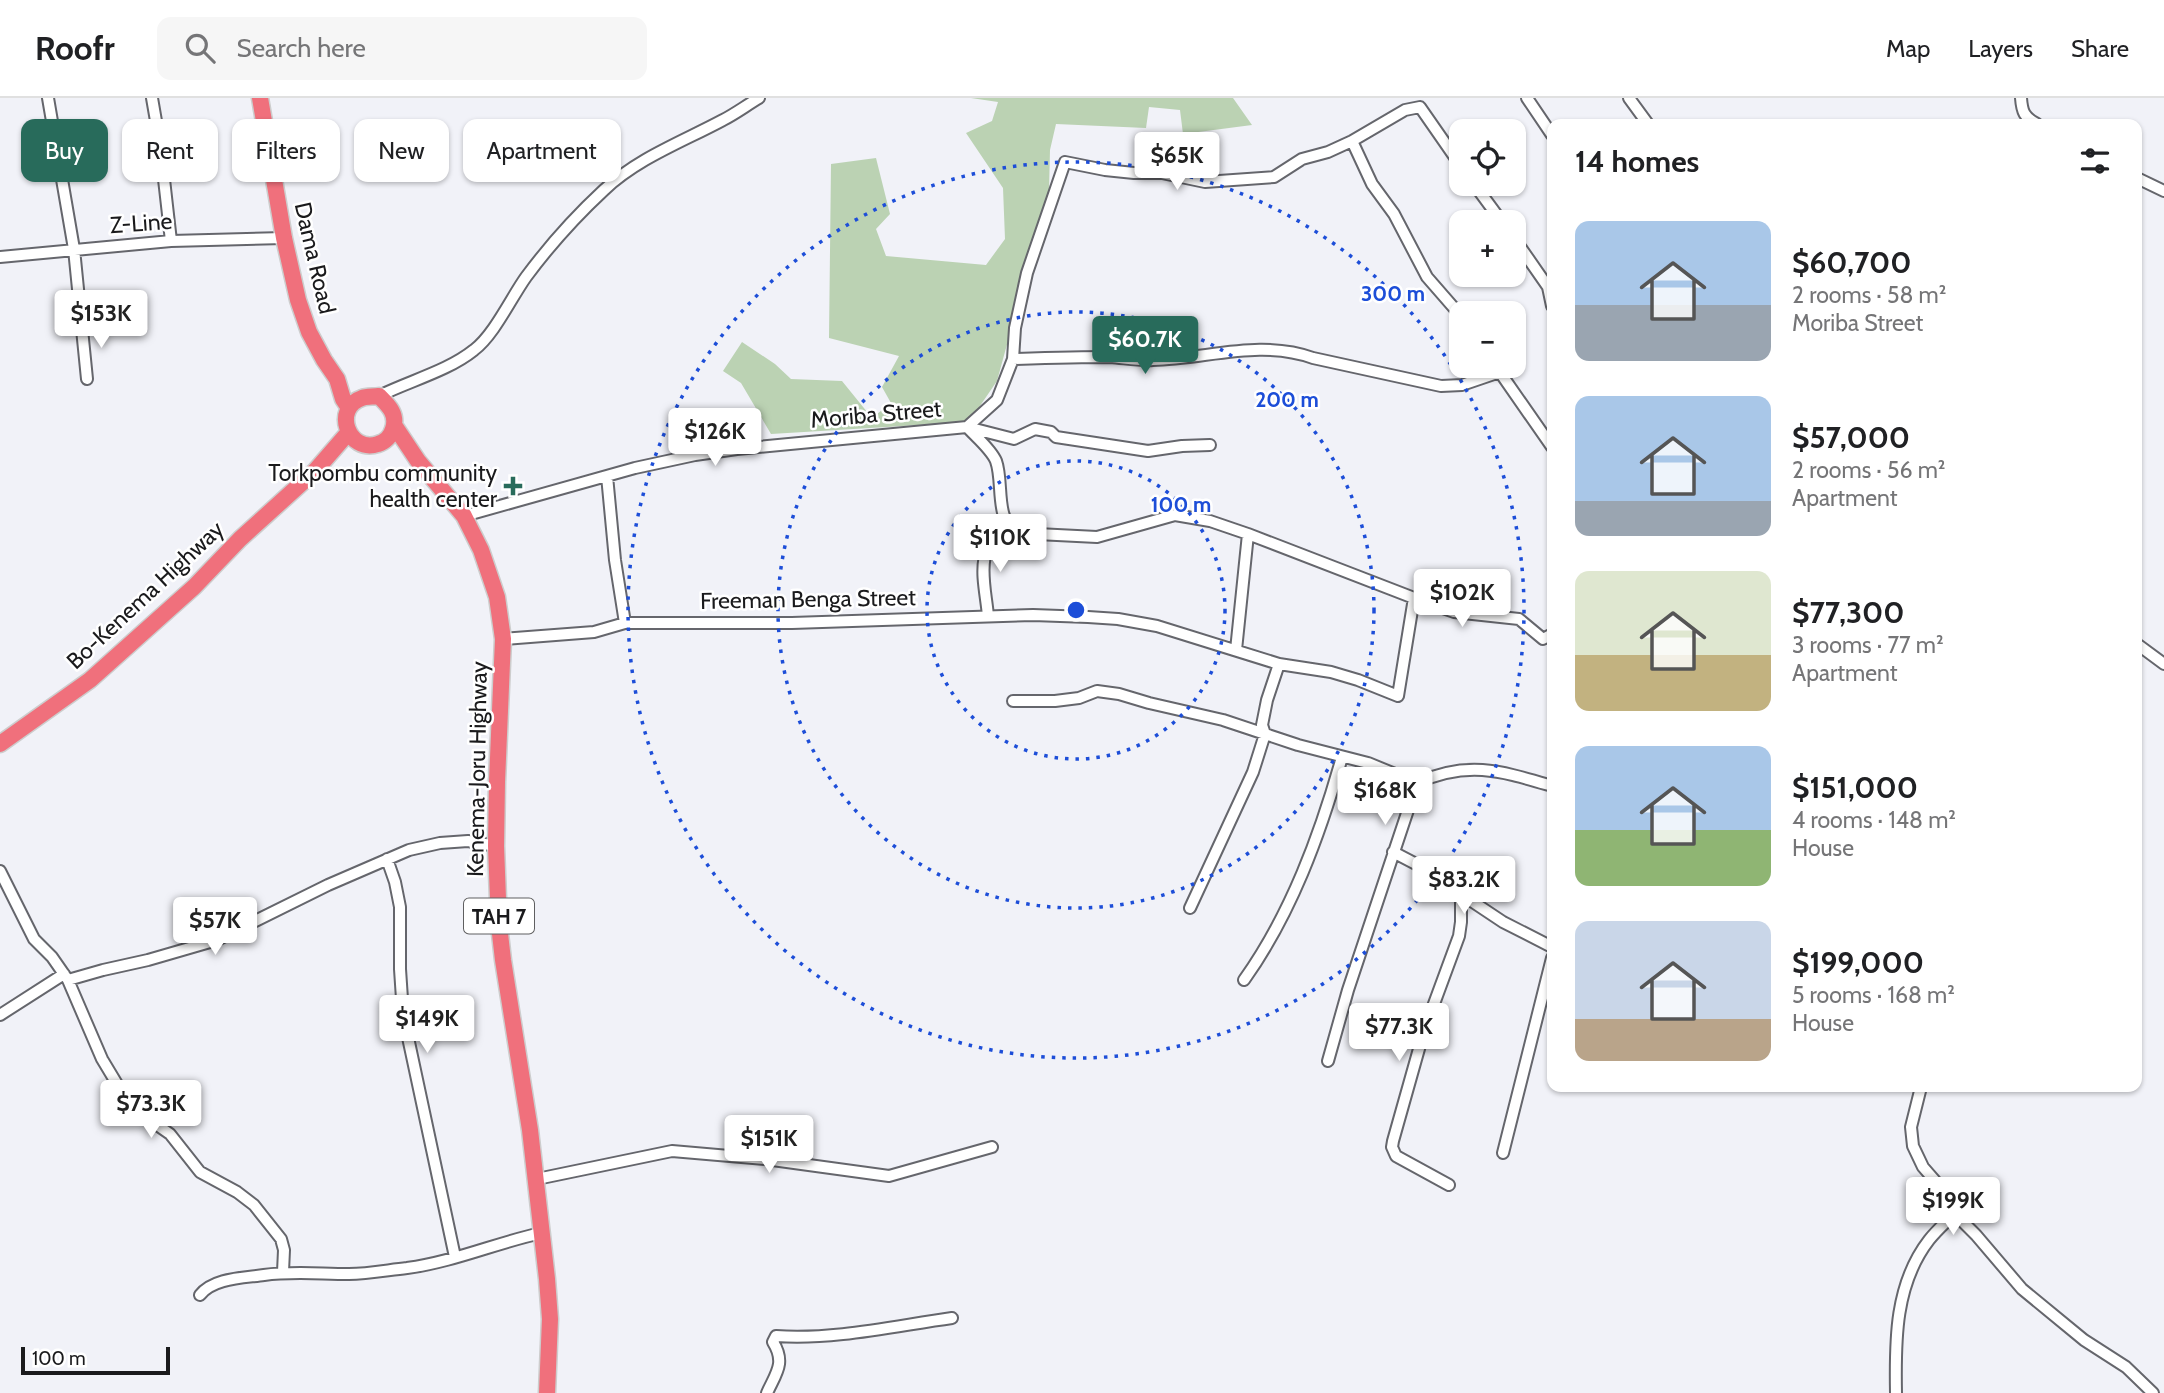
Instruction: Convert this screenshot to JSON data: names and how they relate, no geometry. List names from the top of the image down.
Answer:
{
  "streets": {
    "highway": [
      "Dama Road",
      "Bo-Kenema Highway",
      "Kenema-Joru Highway",
      "TAH 7"
    ],
    "street": ["Z-Line", "Moriba Street", "Freeman Benga Street"]
  },
  "crossings": [
    ["Z-Line", "Dama Road"],
    ["Dama Road", "Bo-Kenema Highway"],
    ["Dama Road", "Kenema-Joru Highway"],
    ["Moriba Street", "Kenema-Joru Highway"],
    ["Bo-Kenema Highway", "Kenema-Joru Highway"],
    ["Freeman Benga Street", "Kenema-Joru Highway"]
  ],
  "places": {
    "health": ["Torkpombu community health center"]
  },
  "scale_bar": "100 m",
  "page": {
    "header": "Roofr",
    "search": "Search here",
    "nav": ["Map", "Layers", "Share"],
    "map_buttons": ["+", "−"],
    "chip": [
      "Buy",
      "Rent",
      "Filters",
      "New",
      "Apartment"
    ],
    "heading": "14 homes",
    "price": [
      "$65K",
      "$153K",
      "$60.7K",
      "$126K",
      "$110K",
      "$102K",
      "$168K",
      "$83.2K",
      "$57K",
      "$149K",
      "$77.3K",
      "$73.3K",
      "$151K",
      "$199K"
    ],
    "list": [
      {
        "name": "$60,700",
        "note": "2 rooms · 58 m² · Moriba Street"
      },
      {
        "name": "$57,000",
        "note": "2 rooms · 56 m² · Apartment"
      },
      {
        "name": "$77,300",
        "note": "3 rooms · 77 m² · Apartment"
      },
      {
        "name": "$151,000",
        "note": "4 rooms · 148 m² · House"
      },
      {
        "name": "$199,000",
        "note": "5 rooms · 168 m² · House"
      }
    ],
    "scale": "100 m"
  },
  "rings": ["300 m", "200 m", "100 m"]
}
